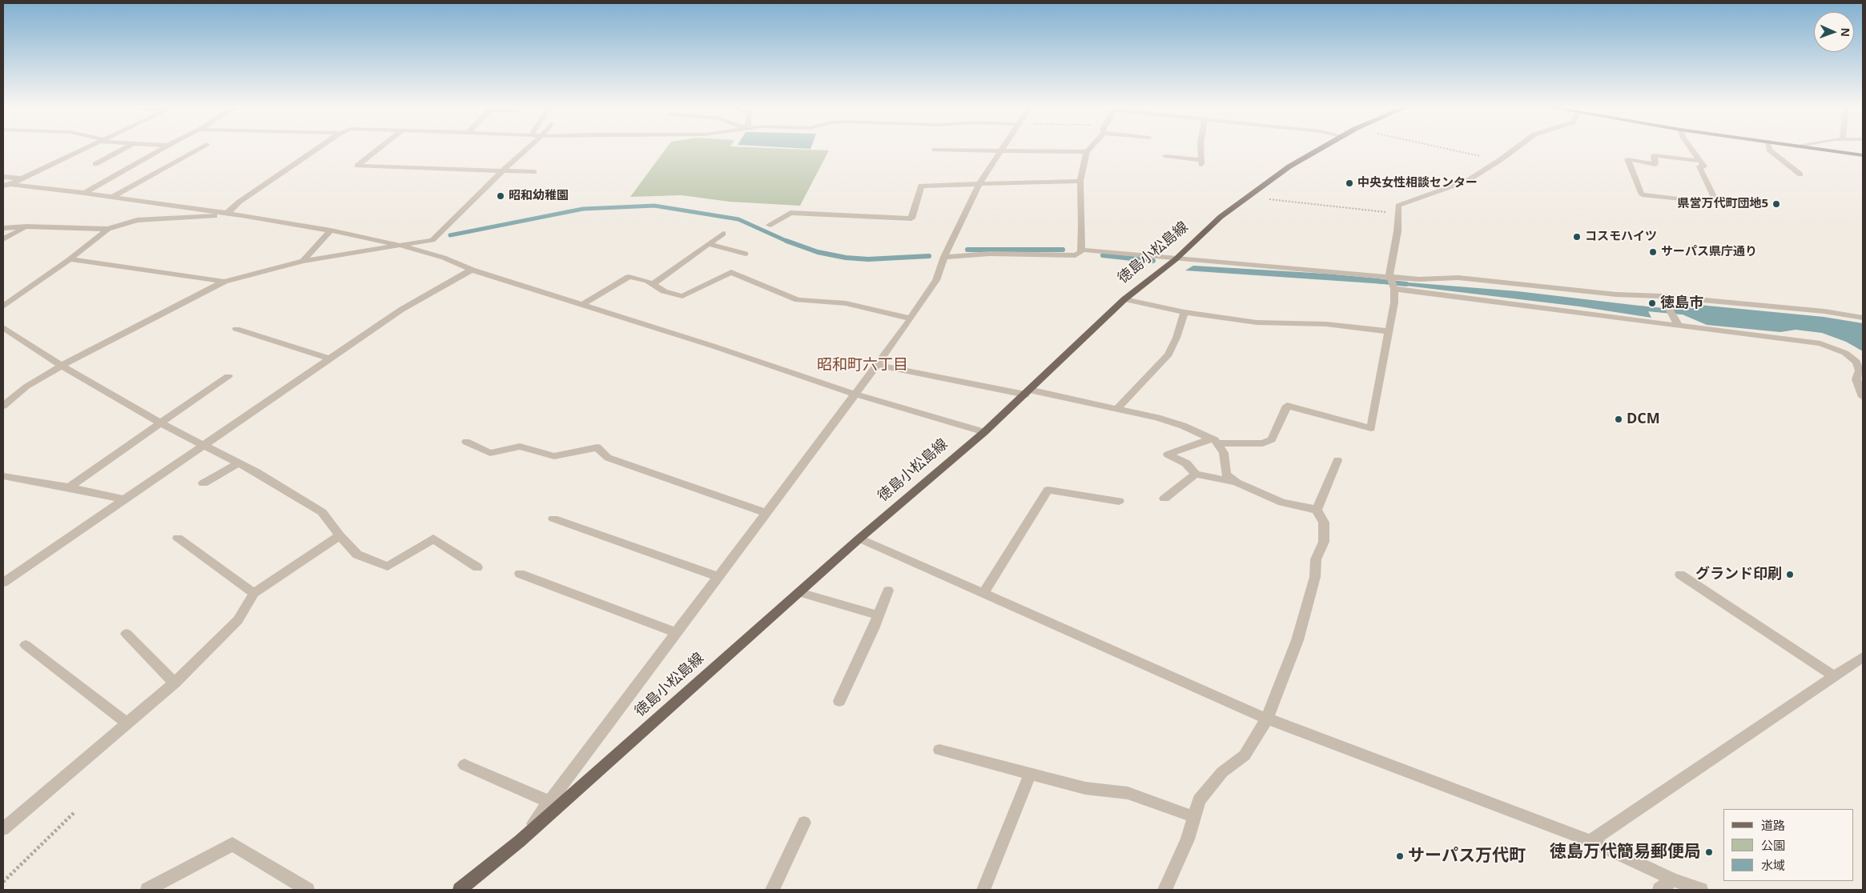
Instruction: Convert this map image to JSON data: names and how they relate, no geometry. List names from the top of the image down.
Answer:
{
  "streets": {
    "main road": ["徳島小松島線"]
  },
  "districts": ["昭和町六丁目"],
  "places": [
    "中央女性相談センター",
    "昭和幼稚園",
    "県営万代町団地5",
    "コスモハイツ",
    "サーパス県庁通り",
    "徳島市",
    "DCM",
    "グランド印刷",
    "徳島万代簡易郵便局",
    "サーパス万代町"
  ],
  "legend": ["道路", "公園", "水域"],
  "north": "right"
}
